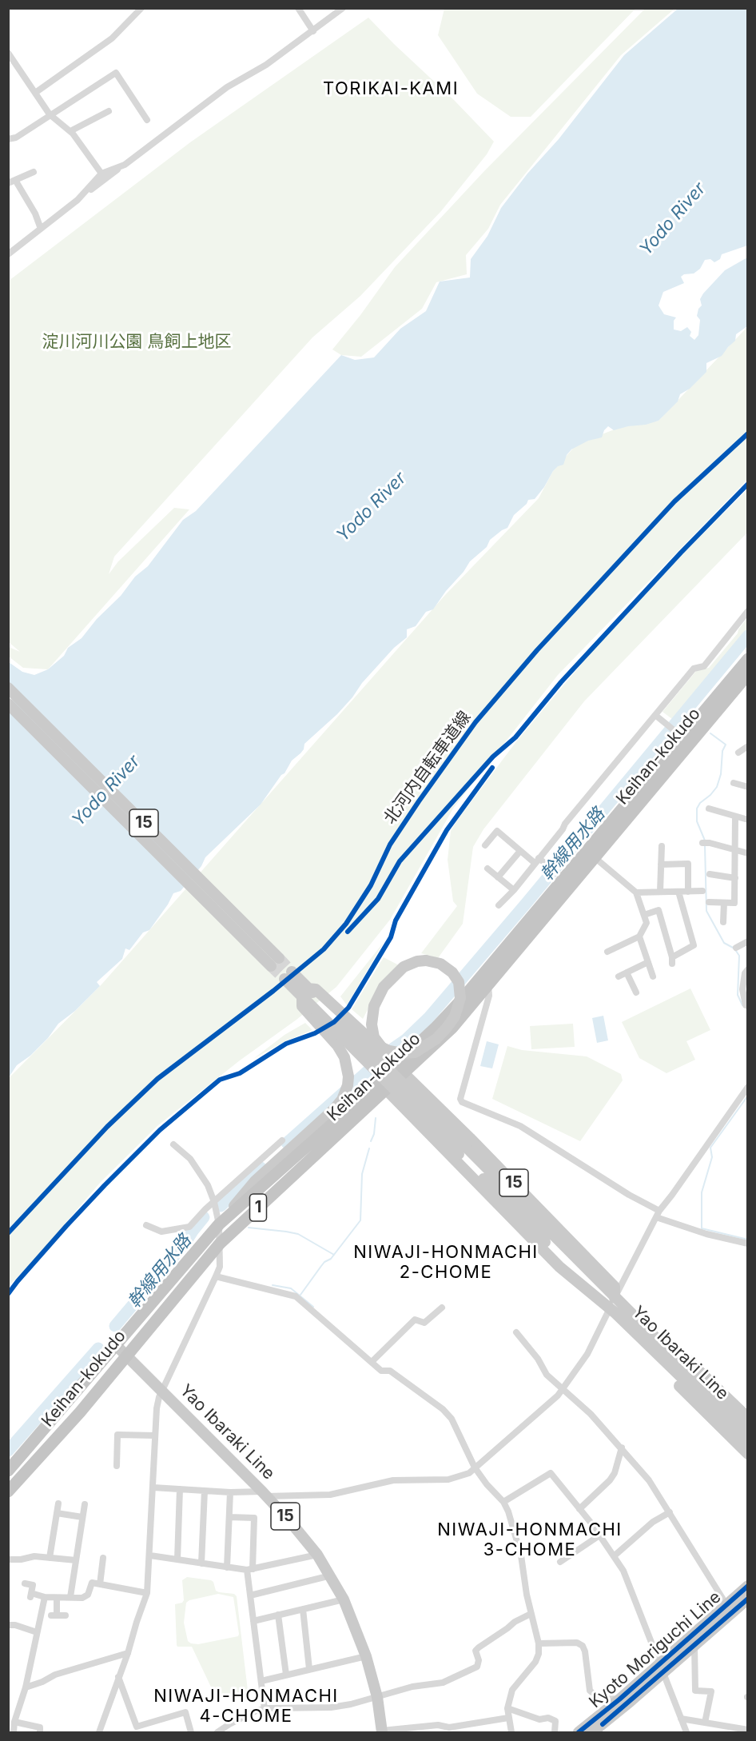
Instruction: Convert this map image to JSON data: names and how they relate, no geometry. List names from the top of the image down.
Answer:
{
  "streets": {
    "highway": ["Keihan-kokudo", "1"],
    "main road": ["15", "Yao Ibaraki Line", "Kyoto Moriguchi Line"],
    "cycle path": ["北河内自転車道線"]
  },
  "crossings": [
    ["Keihan-kokudo", "15"],
    ["Keihan-kokudo", "Yao Ibaraki Line"],
    ["15", "Yao Ibaraki Line"]
  ],
  "districts": [
    "TORIKAI-KAMI",
    "NIWAJI-HONMACHI 2-CHOME",
    "NIWAJI-HONMACHI 3-CHOME",
    "NIWAJI-HONMACHI 4-CHOME"
  ],
  "water": ["Yodo River", "幹線用水路"],
  "parks": ["淀川河川公園 鳥飼上地区"]
}
